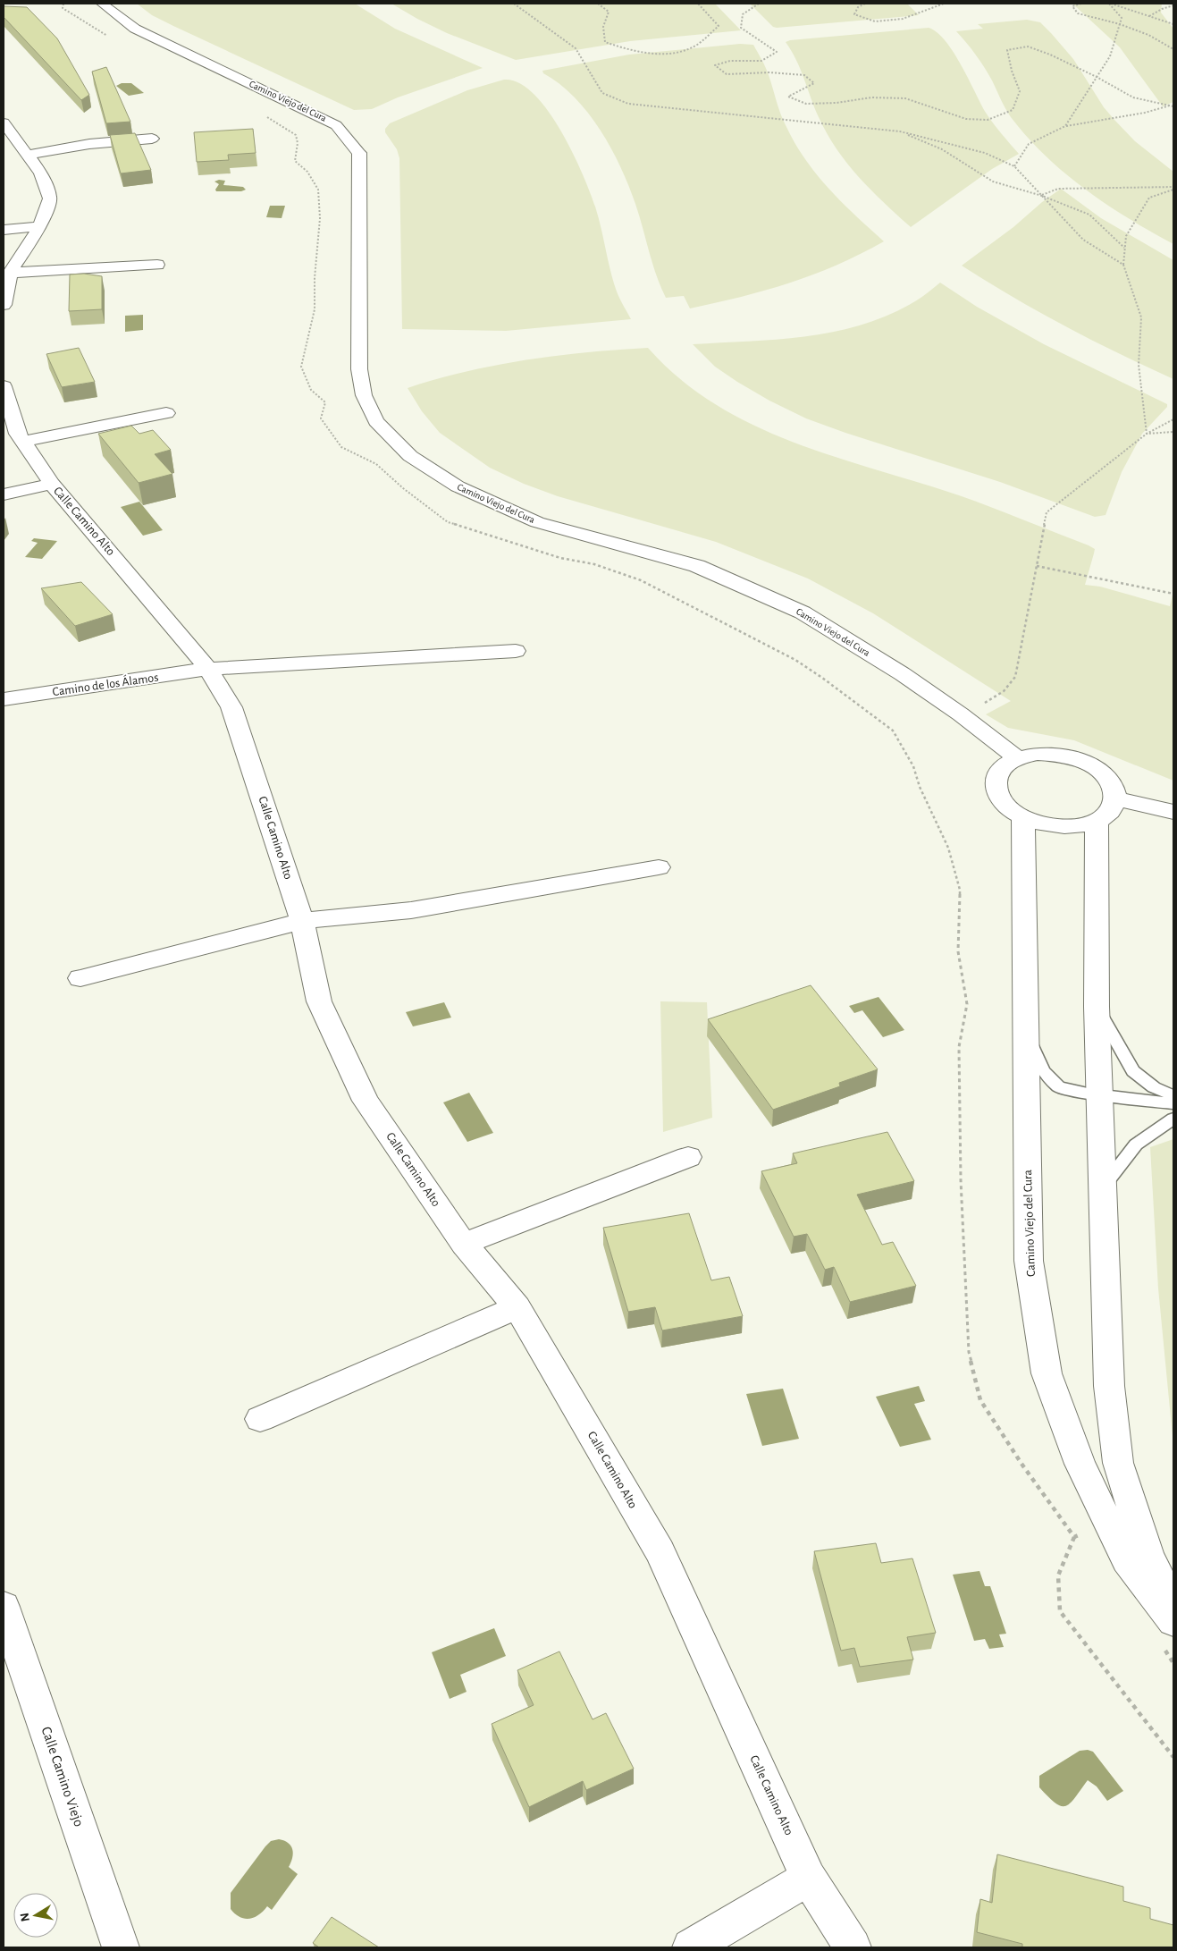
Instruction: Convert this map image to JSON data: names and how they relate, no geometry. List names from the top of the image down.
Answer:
{
  "streets": {
    "street": [
      "Camino Viejo del Cura",
      "Calle Camino Alto",
      "Camino de los Álamos",
      "Calle Camino Viejo"
    ]
  },
  "crossings": [
    ["Calle Camino Alto", "Camino de los Álamos"]
  ],
  "north": "left"
}
